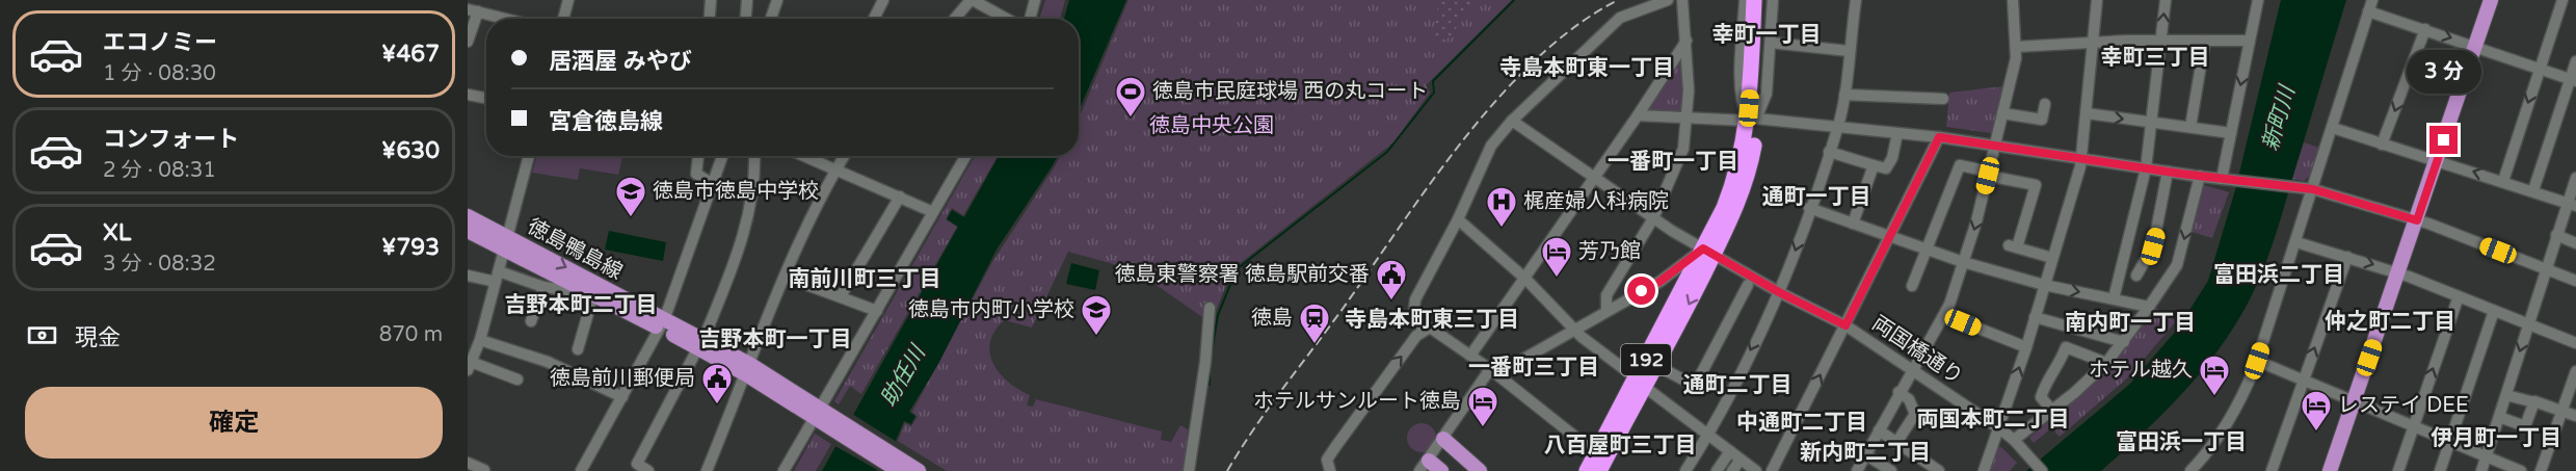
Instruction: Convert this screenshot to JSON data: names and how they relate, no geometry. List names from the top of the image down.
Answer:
{
  "streets": {
    "highway": ["192"],
    "main road": ["徳島鴨島線"],
    "street": ["両国橋通り"]
  },
  "crossings": [
    ["両国橋通り", "192"]
  ],
  "districts": [
    "幸町一丁目",
    "幸町三丁目",
    "寺島本町東一丁目",
    "一番町一丁目",
    "通町一丁目",
    "富田浜二丁目",
    "南前川町三丁目",
    "吉野本町二丁目",
    "寺島本町東三丁目",
    "仲之町二丁目",
    "南内町一丁目",
    "吉野本町一丁目",
    "一番町三丁目",
    "通町二丁目",
    "両国本町二丁目",
    "中通町二丁目",
    "伊月町一丁目",
    "富田浜一丁目",
    "八百屋町三丁目",
    "新内町二丁目"
  ],
  "water": ["新町川", "助任川"],
  "parks": ["徳島中央公園"],
  "places": {
    "sports": ["徳島市民庭球場 西の丸コート"],
    "school or university": ["徳島市徳島中学校", "徳島市内町小学校"],
    "hospital": ["梶産婦人科病院"],
    "hotel": [
      "芳乃館",
      "ホテル越久",
      "ホテルサンルート徳島",
      "レステイ DEE"
    ],
    "public building": ["徳島東警察署 徳島駅前交番", "徳島前川郵便局"],
    "station": ["徳島"]
  },
  "page": {
    "list": [
      {
        "name": "エコノミー",
        "note": "1 分 · 08:30",
        "value": "¥467"
      },
      {
        "name": "コンフォート",
        "note": "2 分 · 08:31",
        "value": "¥630"
      },
      {
        "name": "XL",
        "note": "3 分 · 08:32",
        "value": "¥793"
      }
    ],
    "banner": ["居酒屋 みやび", "宮倉徳島線"],
    "bubble": "3 分",
    "pay": ["現金", "870 m"],
    "buttons": "確定"
  }
}
